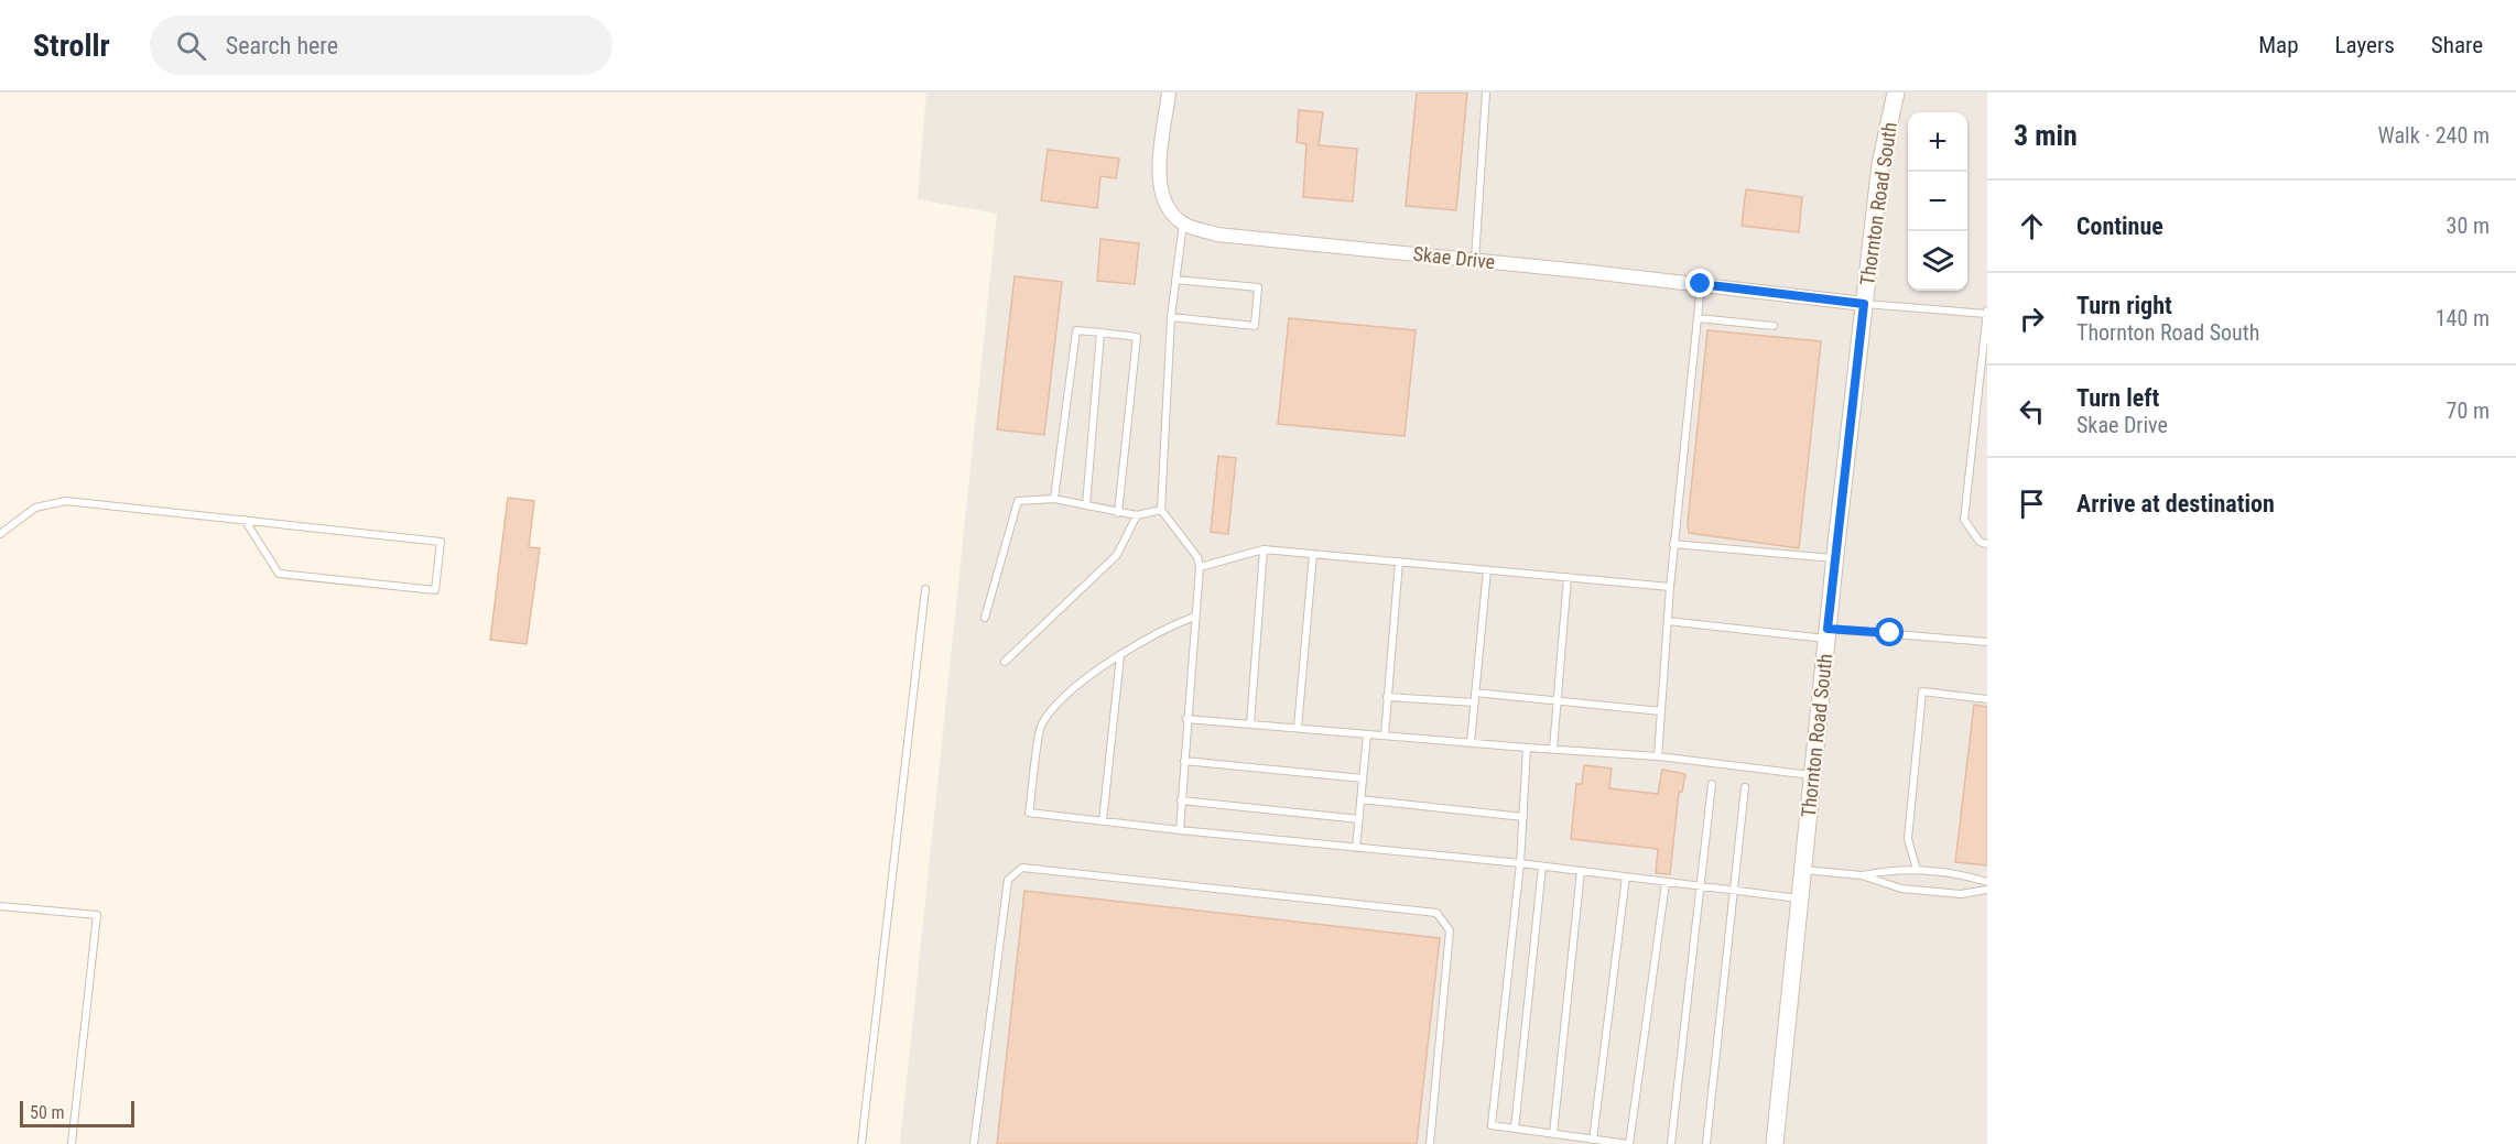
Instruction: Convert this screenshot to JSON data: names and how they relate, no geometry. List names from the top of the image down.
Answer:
{
  "streets": {
    "street": ["Thornton Road South", "Skae Drive"]
  },
  "crossings": [
    ["Thornton Road South", "Skae Drive"]
  ],
  "scale_bar": "50 m",
  "page": {
    "header": "Strollr",
    "search": "Search here",
    "nav": ["Map", "Layers", "Share"],
    "heading": ["3 min", "Walk · 240 m"],
    "map_buttons": ["+", "−"],
    "list": [
      ["Continue", "30 m"],
      ["Turn right", "Thornton Road South", "140 m"],
      ["Turn left", "Skae Drive", "70 m"],
      "Arrive at destination"
    ],
    "scale": "50 m"
  }
}
